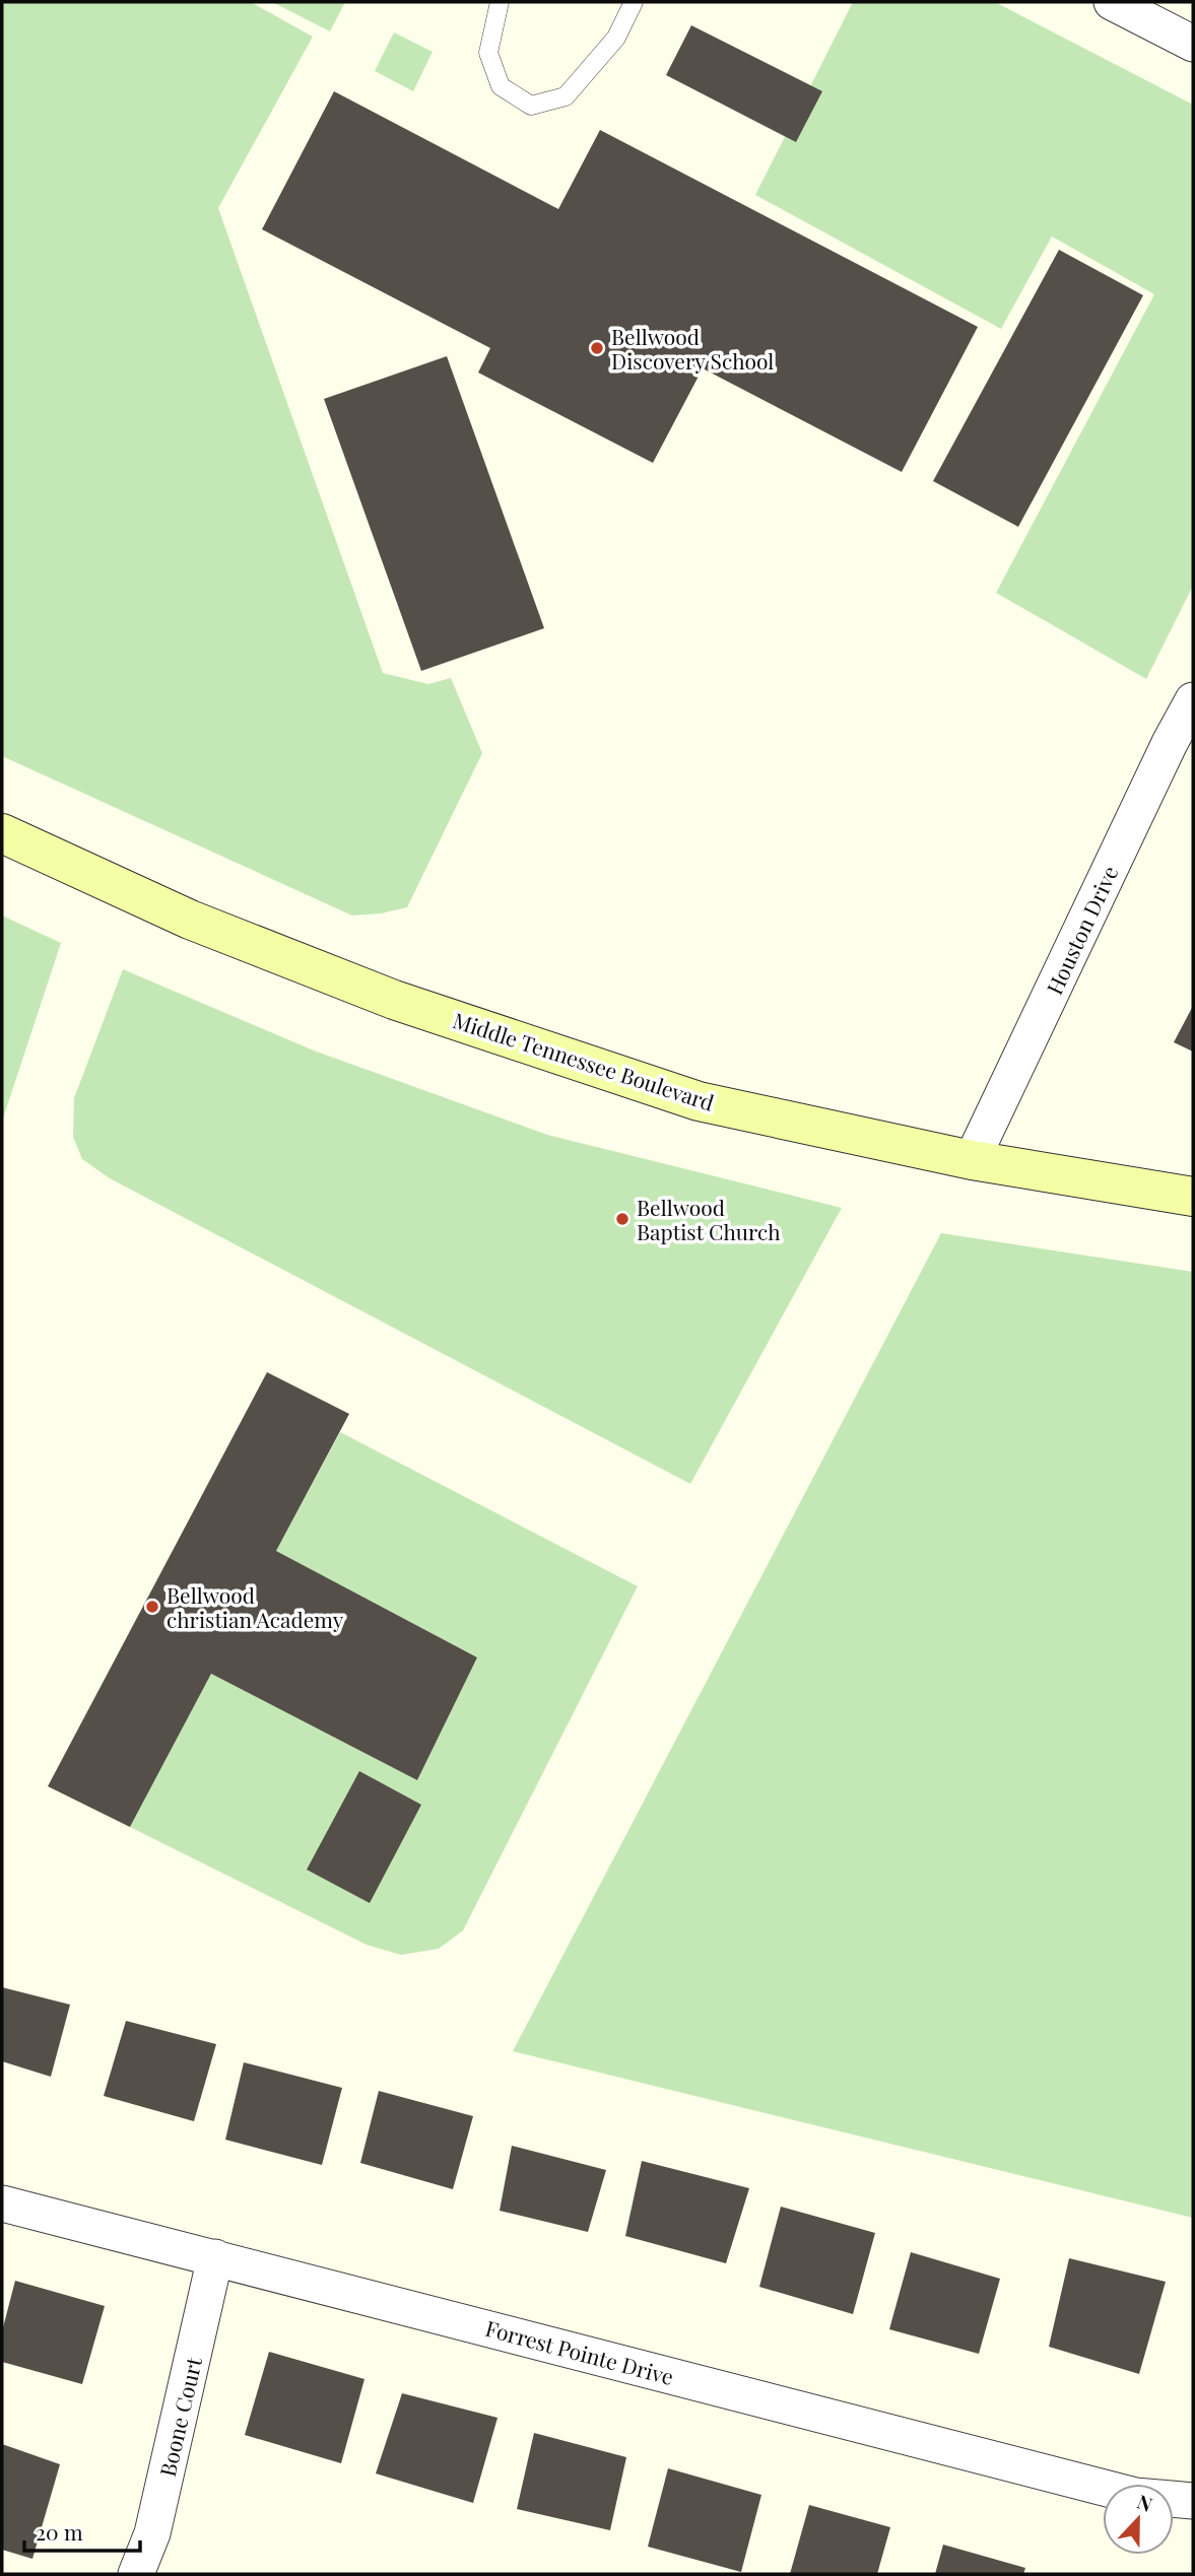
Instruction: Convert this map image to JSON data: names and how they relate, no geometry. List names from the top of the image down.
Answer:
{
  "streets": {
    "main road": ["Middle Tennessee Boulevard"],
    "street": ["Houston Drive", "Forrest Pointe Drive", "Boone Court"]
  },
  "crossings": [
    ["Houston Drive", "Middle Tennessee Boulevard"],
    ["Forrest Pointe Drive", "Boone Court"]
  ],
  "places": ["Bellwood Discovery School", "Bellwood Baptist Church", "Bellwood christian Academy"],
  "scale_bar": "20 m",
  "north": "top"
}
